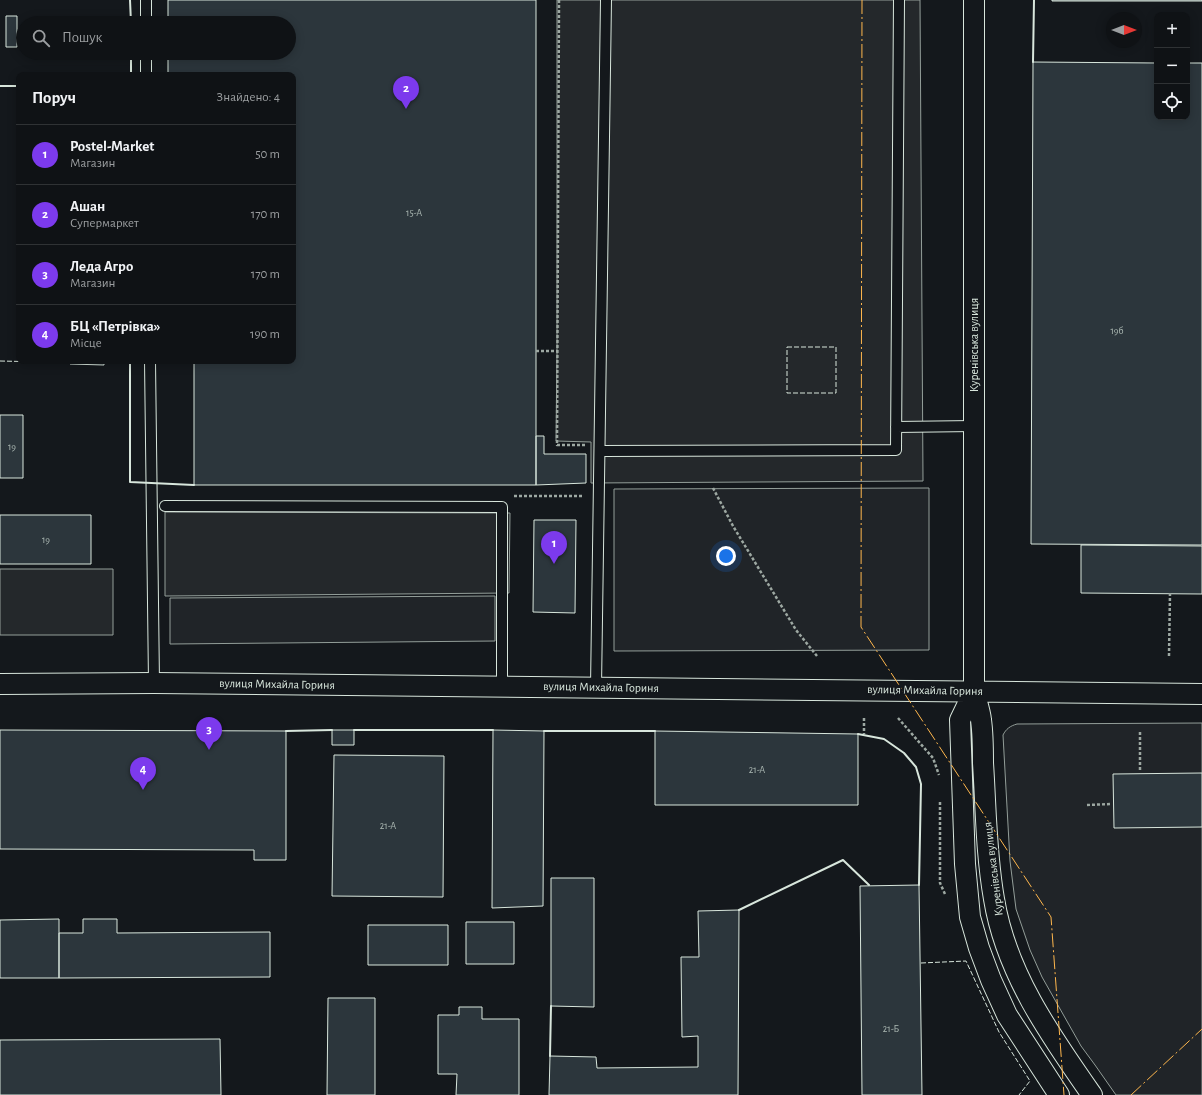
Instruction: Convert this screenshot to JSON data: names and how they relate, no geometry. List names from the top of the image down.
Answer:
{
  "streets": {
    "street": ["Куренівська вулиця", "вулиця Михайла Гориня"]
  },
  "crossings": [
    ["Куренівська вулиця", "вулиця Михайла Гориня"]
  ],
  "house_numbers": [
    "15-А",
    "19б",
    "19",
    "19",
    "21-А",
    "21-А",
    "21-Б"
  ],
  "north": "right",
  "page": {
    "map_buttons": ["+", "−"],
    "search": "Пошук",
    "heading": ["Поруч", "Знайдено: 4"],
    "pins": [
      "2",
      "1",
      "3",
      "4"
    ],
    "list": [
      {
        "mark": "1",
        "name": "Postel-Market",
        "note": "Магазин",
        "value": "50 m"
      },
      {
        "mark": "2",
        "name": "Ашан",
        "note": "Супермаркет",
        "value": "170 m"
      },
      {
        "mark": "3",
        "name": "Леда Агро",
        "note": "Магазин",
        "value": "170 m"
      },
      {
        "mark": "4",
        "name": "БЦ «Петрівка»",
        "note": "Місце",
        "value": "190 m"
      }
    ]
  }
}
